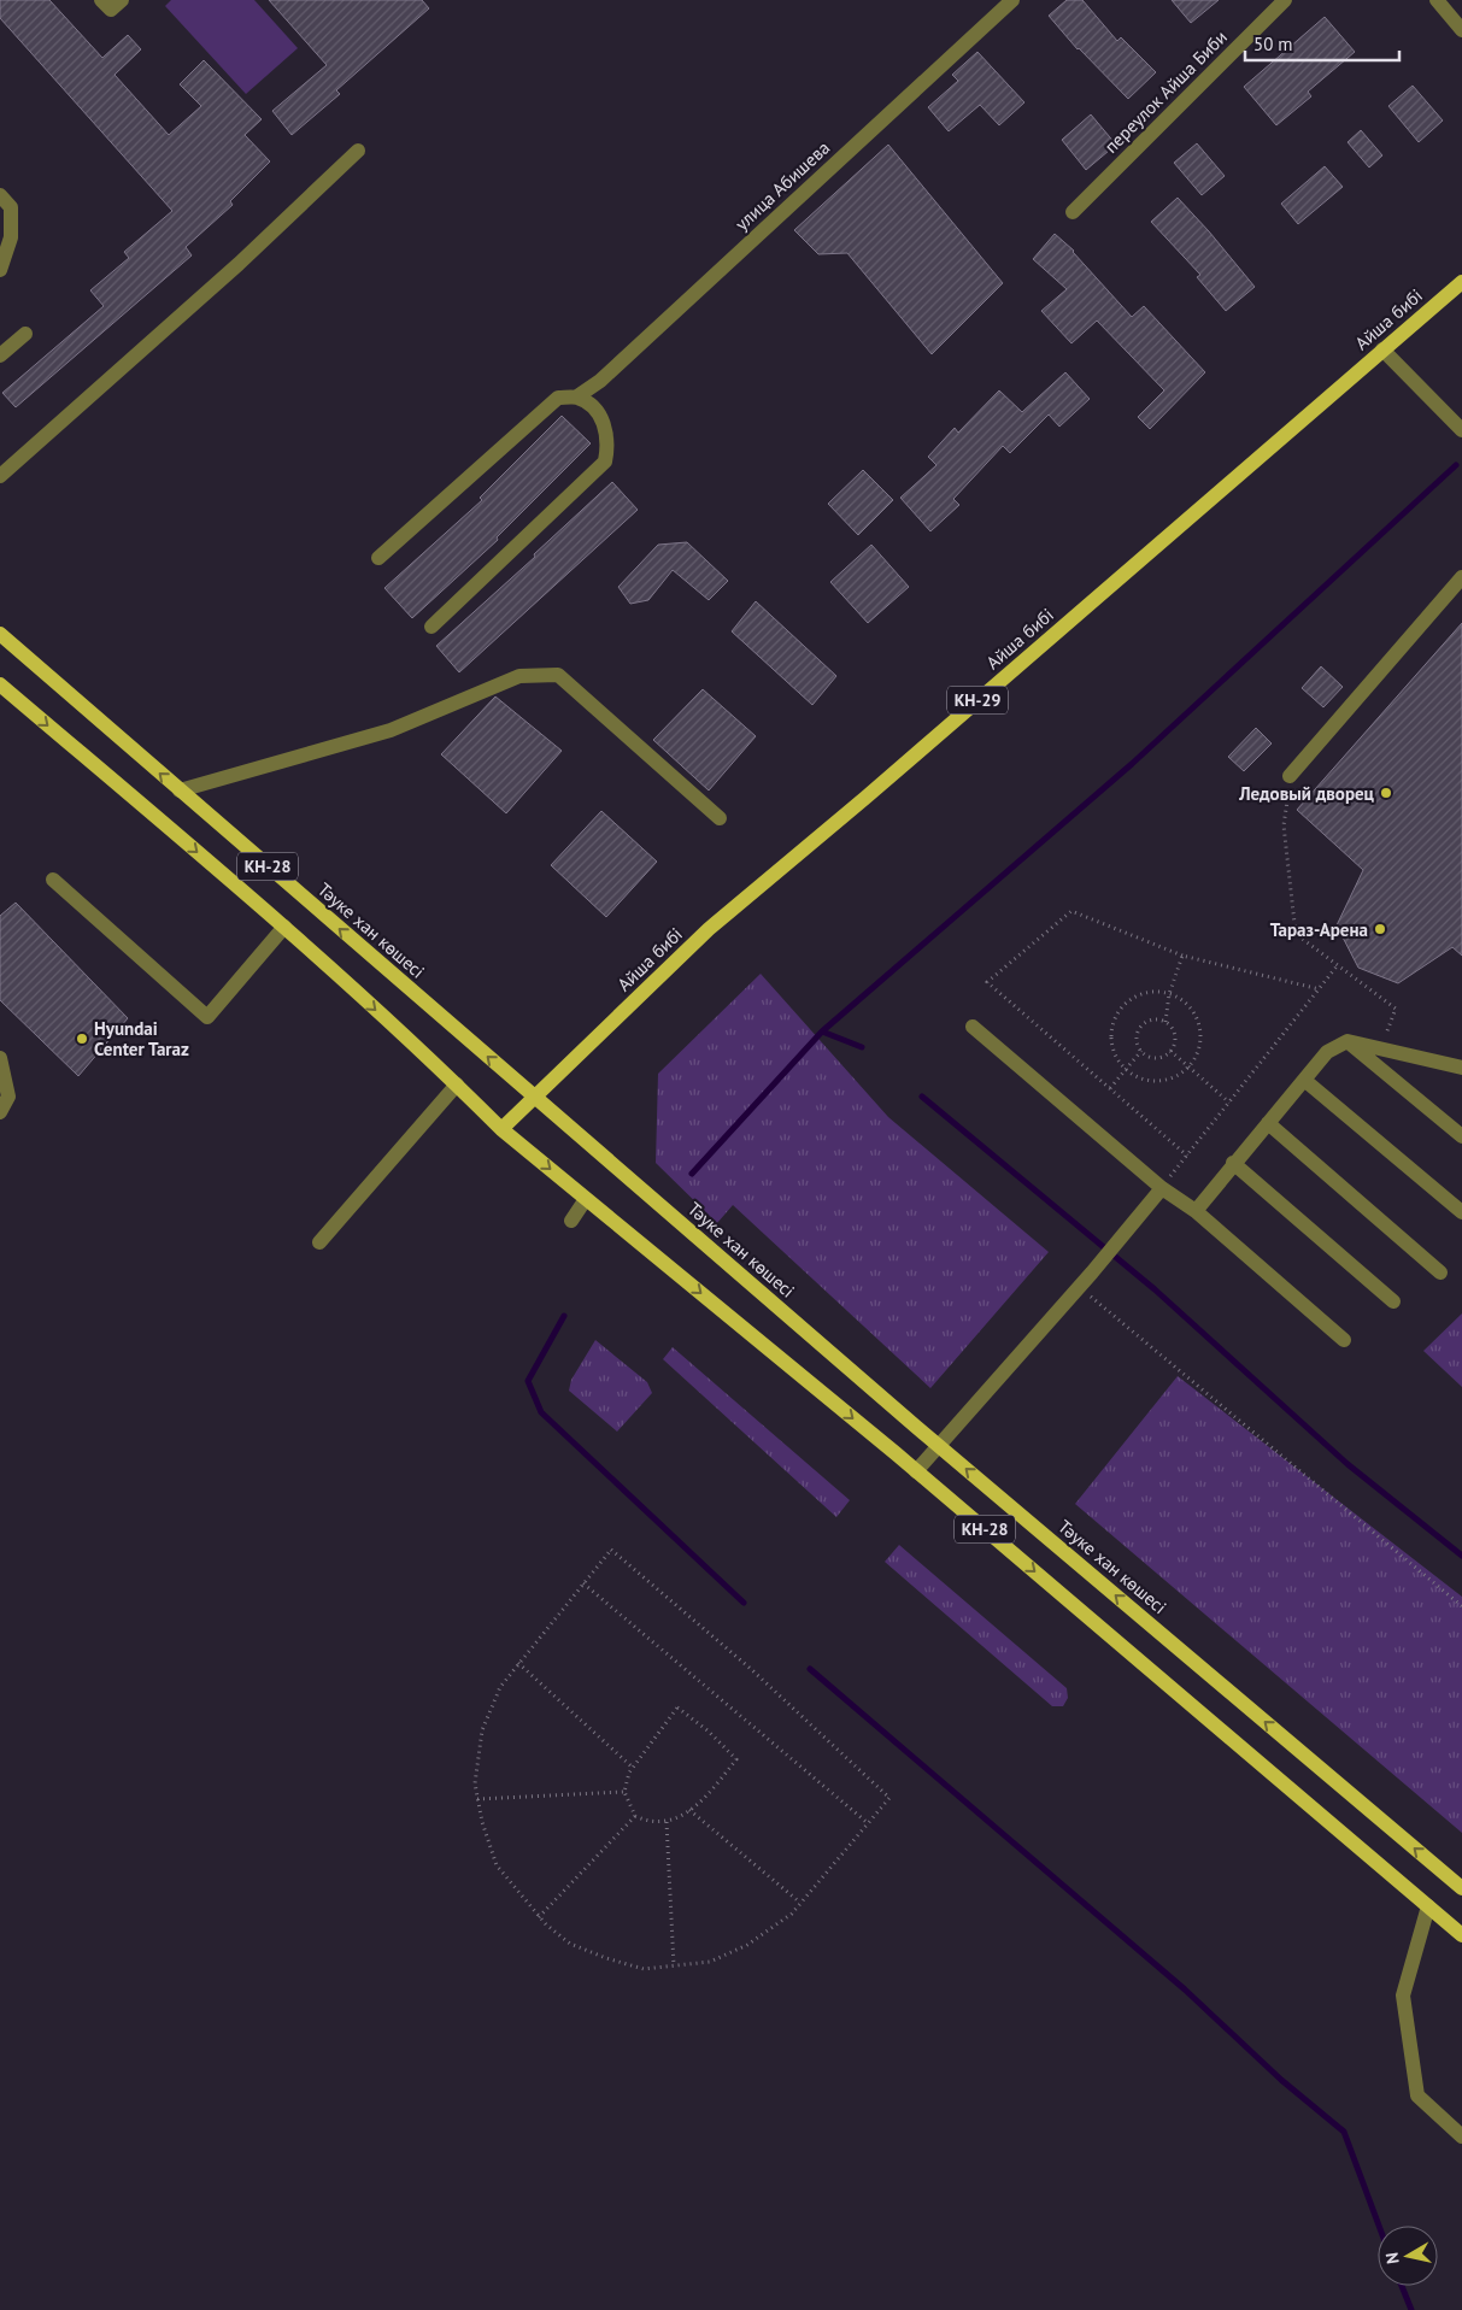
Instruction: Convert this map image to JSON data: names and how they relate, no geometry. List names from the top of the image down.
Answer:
{
  "streets": {
    "main road": [
      "Айша бибі",
      "КН-29",
      "КН-28",
      "Тәуке хан көшесі"
    ],
    "street": ["переулок Айша Биби", "улица Абишева"]
  },
  "crossings": [
    ["Айша бибі", "КН-28"],
    ["Айша бибі", "Тәуке хан көшесі"]
  ],
  "places": ["Ледовый дворец", "Тараз-Арена", "Hyundai Center Taraz"],
  "scale_bar": "50 m",
  "north": "left"
}
